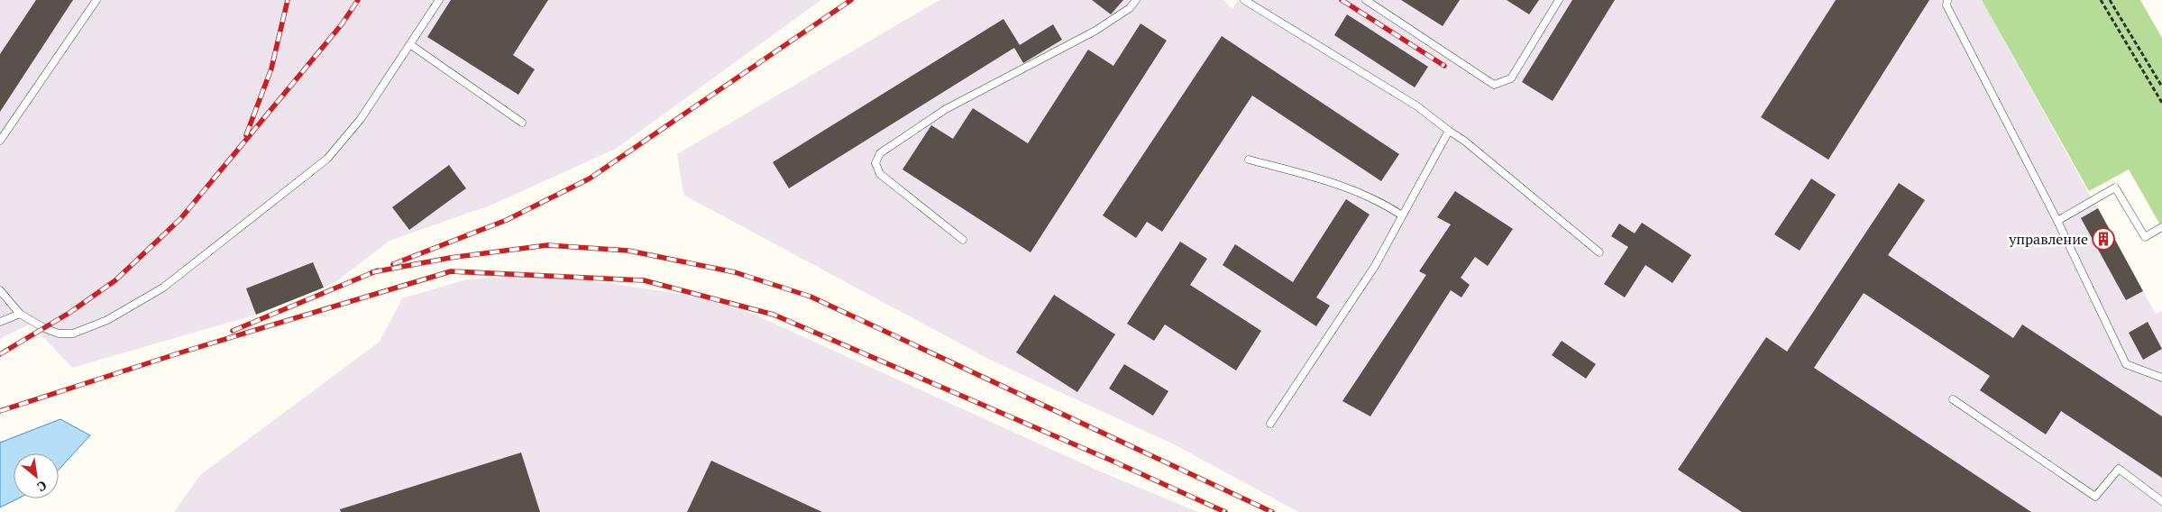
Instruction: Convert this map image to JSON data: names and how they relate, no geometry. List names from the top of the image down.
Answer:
{
  "places": {
    "building": ["управление"]
  },
  "north": "bottom right"
}
